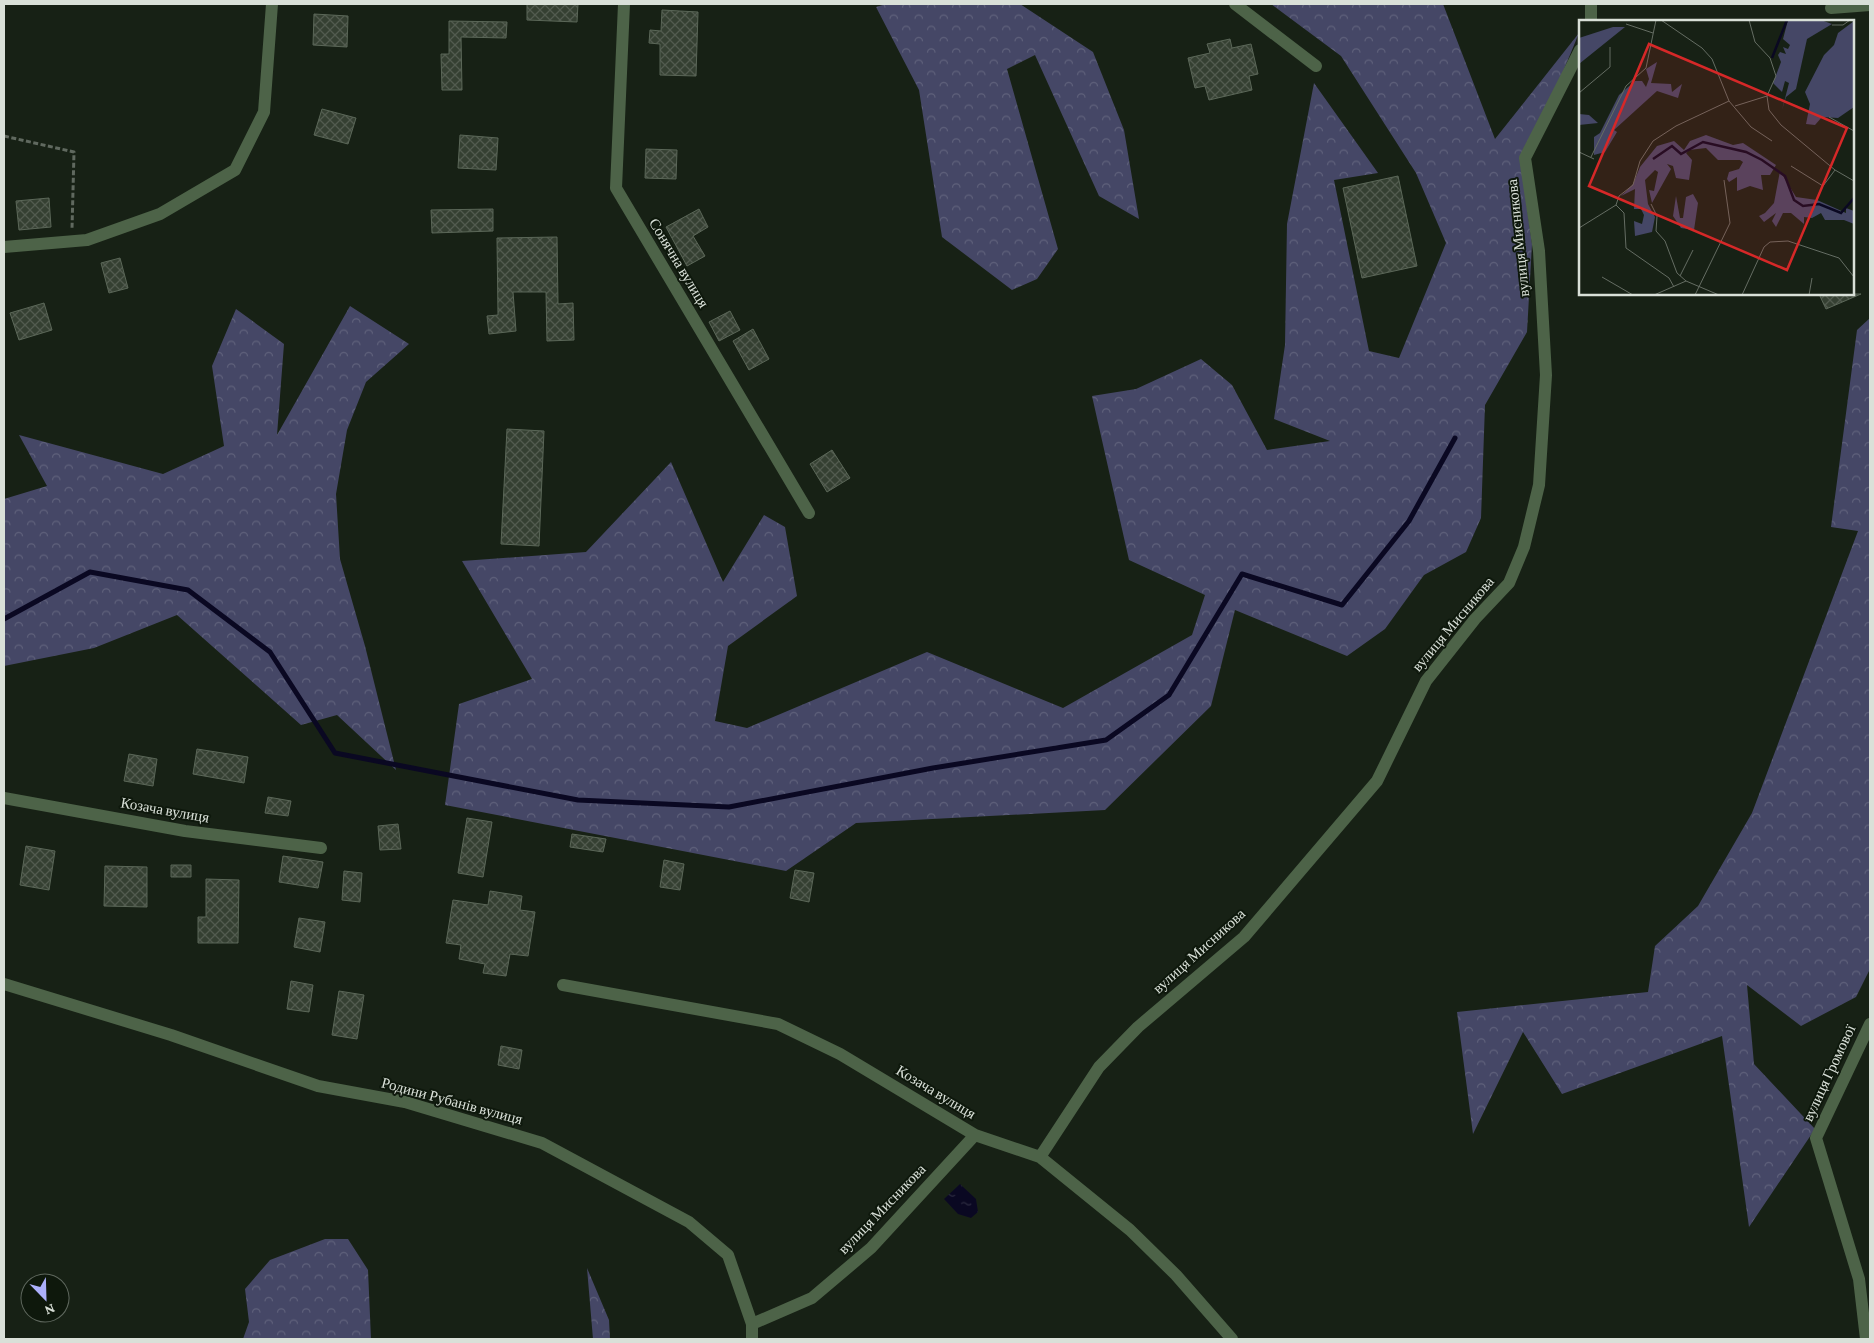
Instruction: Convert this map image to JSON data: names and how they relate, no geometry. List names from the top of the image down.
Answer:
{
  "streets": {
    "street": [
      "вулиця Мисникова",
      "Сонячна вулиця",
      "Козача вулиця",
      "вулиця Громової",
      "Родини Рубанів вулиця"
    ]
  },
  "crossings": [
    ["вулиця Мисникова", "Козача вулиця"],
    ["вулиця Мисникова", "Родини Рубанів вулиця"]
  ],
  "north": "bottom right"
}
